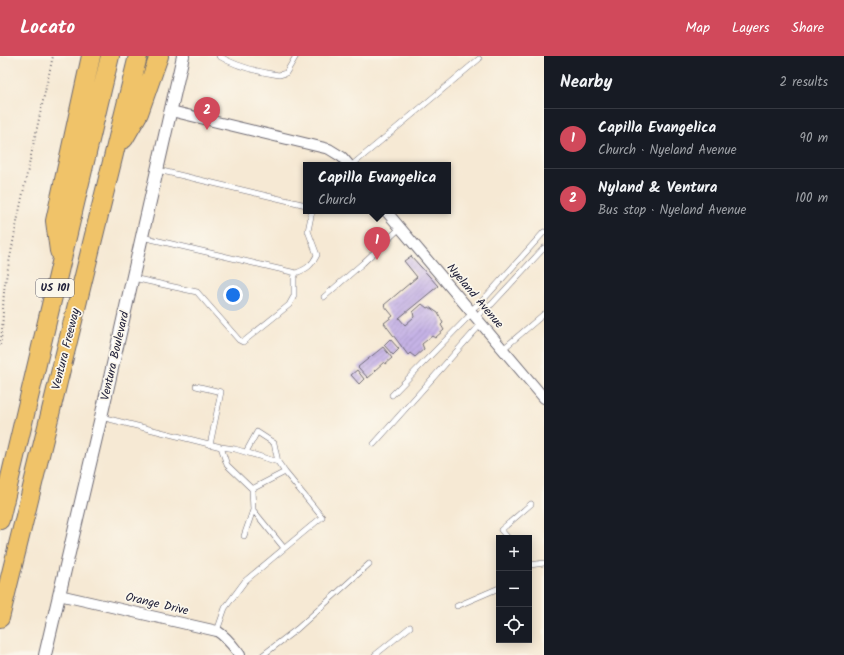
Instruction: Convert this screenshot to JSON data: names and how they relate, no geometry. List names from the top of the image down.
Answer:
{
  "streets": {
    "highway": ["US 101", "Ventura Freeway"],
    "street": ["Nyeland Avenue", "Ventura Boulevard", "Orange Drive"]
  },
  "crossings": [
    ["Ventura Boulevard", "Orange Drive"]
  ],
  "page": {
    "header": "Locato",
    "nav": ["Map", "Layers", "Share"],
    "heading": ["Nearby", "2 results"],
    "pins": ["2", "1"],
    "list": [
      {
        "mark": "1",
        "name": "Capilla Evangelica",
        "note": "Church · Nyeland Avenue",
        "value": "90 m"
      },
      {
        "mark": "2",
        "name": "Nyland & Ventura",
        "note": "Bus stop · Nyeland Avenue",
        "value": "100 m"
      }
    ],
    "popup": ["Capilla Evangelica", "Church"],
    "map_buttons": ["+", "−"]
  }
}
